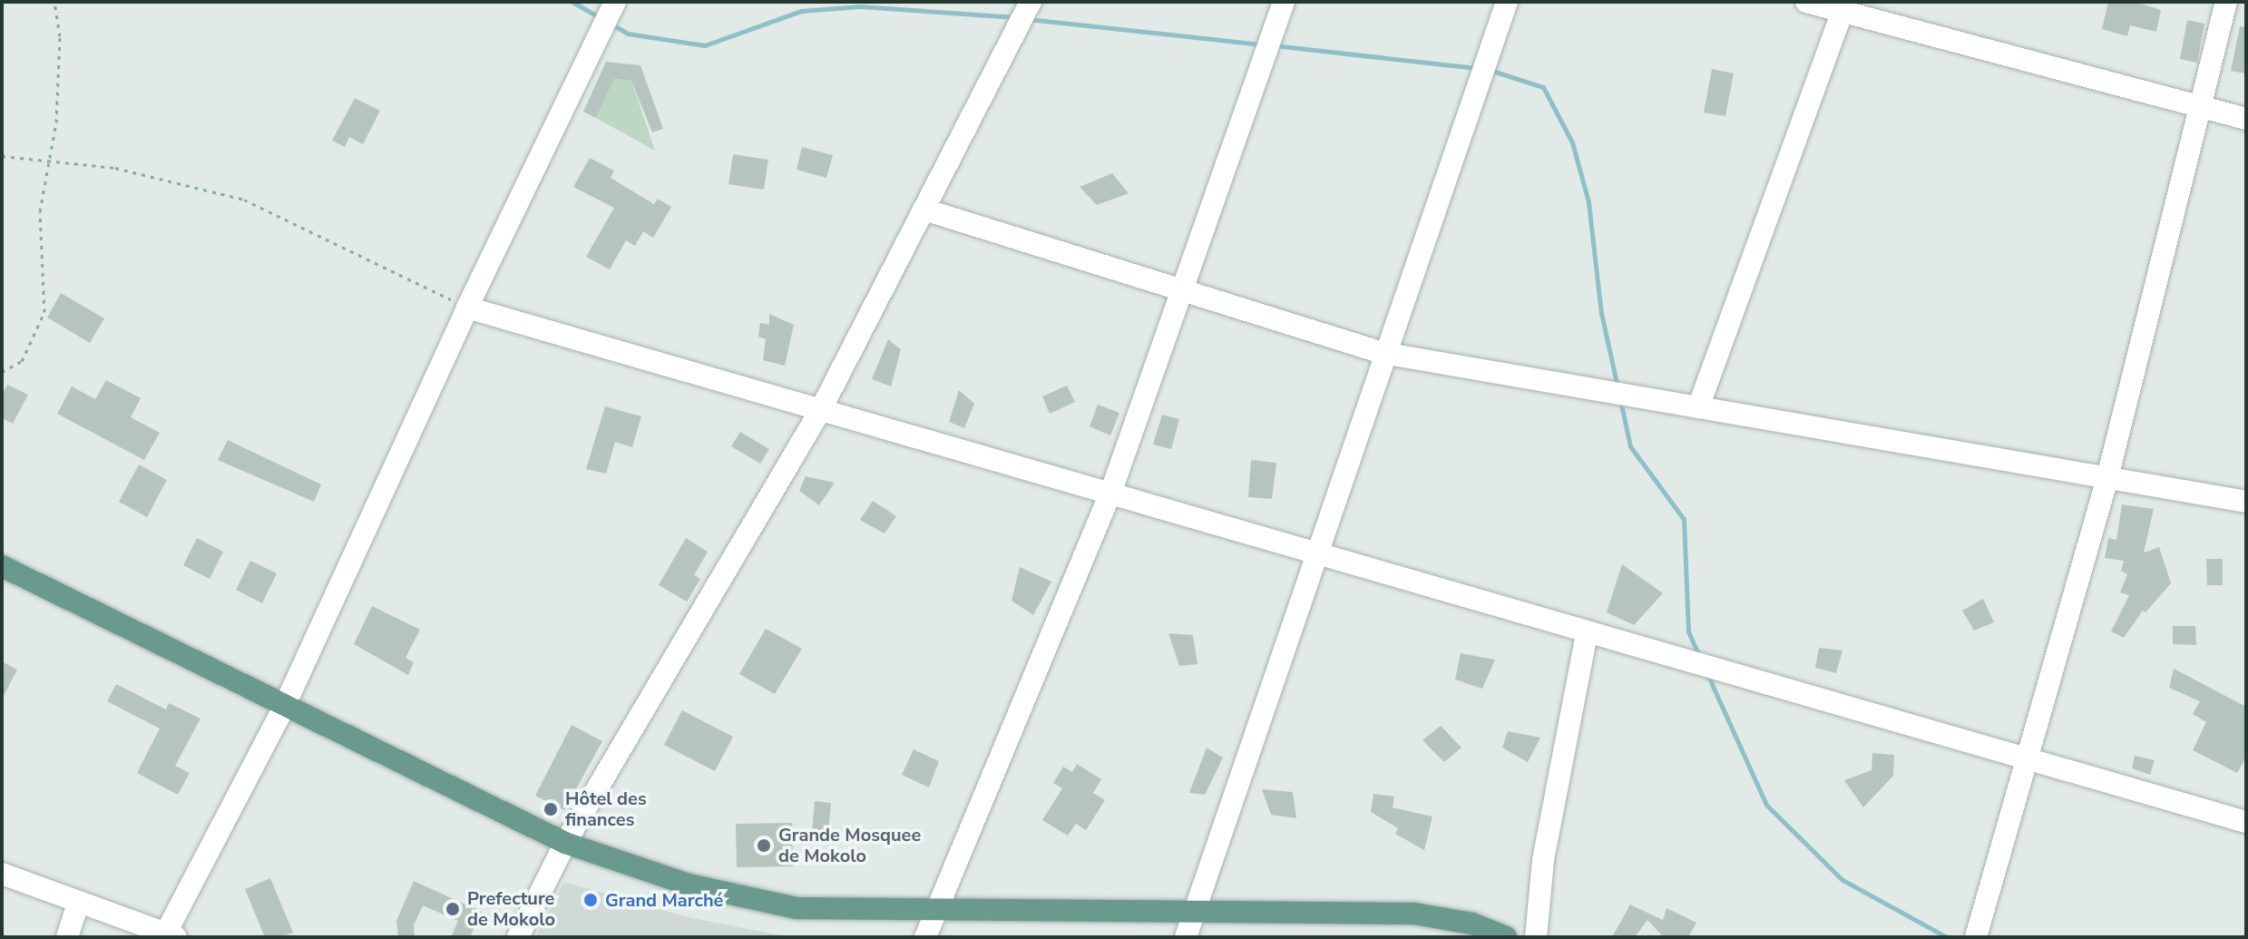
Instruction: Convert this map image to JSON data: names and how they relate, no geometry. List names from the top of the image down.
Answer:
{
  "places": [
    "Hôtel des finances",
    "Grande Mosquee de Mokolo",
    "Grand Marché",
    "Prefecture de Mokolo"
  ]
}
